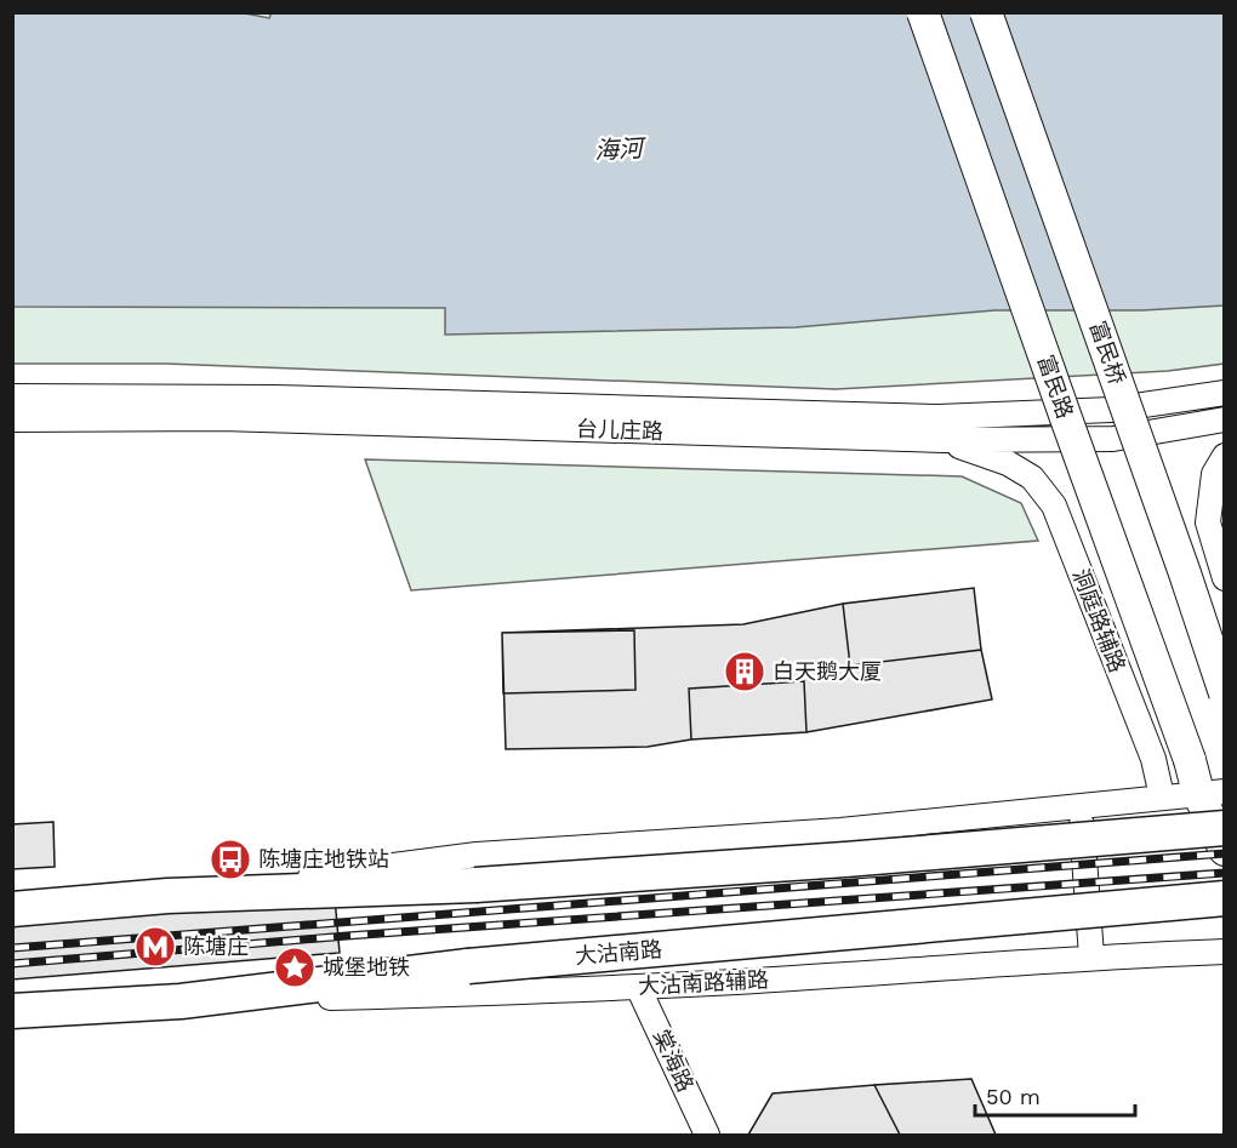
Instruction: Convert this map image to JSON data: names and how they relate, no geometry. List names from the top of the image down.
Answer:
{
  "streets": {
    "highway": ["大沽南路"],
    "main road": ["富民桥", "富民路"],
    "street": [
      "台儿庄路",
      "洞庭路辅路",
      "大沽南路辅路",
      "棠海路"
    ]
  },
  "crossings": [
    ["台儿庄路", "洞庭路辅路"],
    ["大沽南路", "大沽南路辅路"],
    ["大沽南路辅路", "棠海路"]
  ],
  "water": ["海河"],
  "places": {
    "building": ["白天鹅大厦"],
    "bus stop": ["陈塘庄地铁站"],
    "metro station": ["陈塘庄"],
    "place": ["城堡地铁"]
  },
  "scale_bar": "50 m"
}
